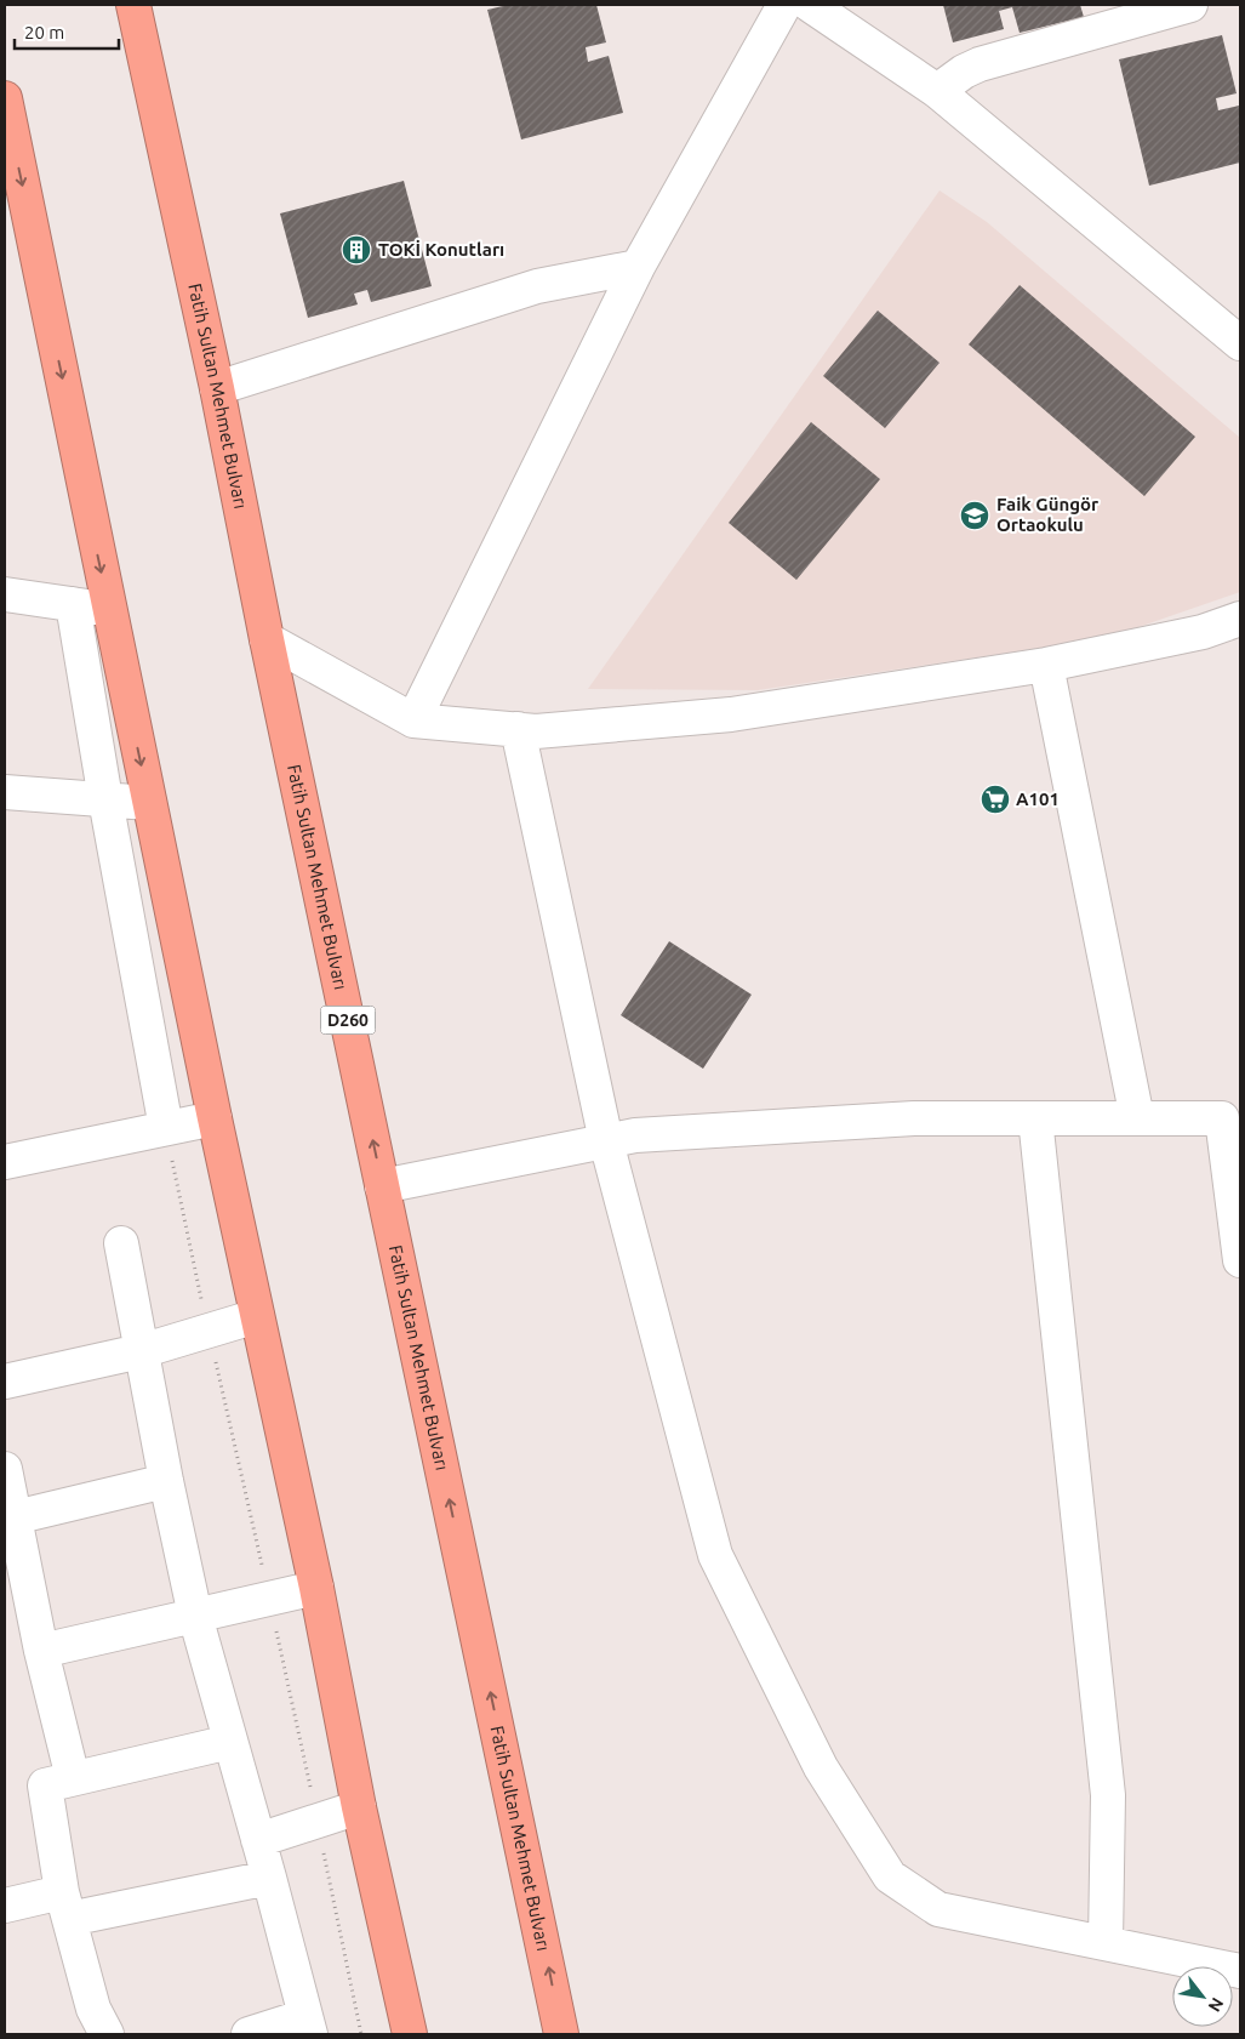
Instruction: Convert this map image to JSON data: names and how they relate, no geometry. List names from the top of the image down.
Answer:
{
  "streets": {
    "highway": ["Fatih Sultan Mehmet Bulvarı", "D260"]
  },
  "places": {
    "building": ["TOKİ Konutları"],
    "school or university": ["Faik Güngör Ortaokulu"],
    "supermarket": ["A101"]
  },
  "scale_bar": "20 m",
  "north": "bottom right"
}
